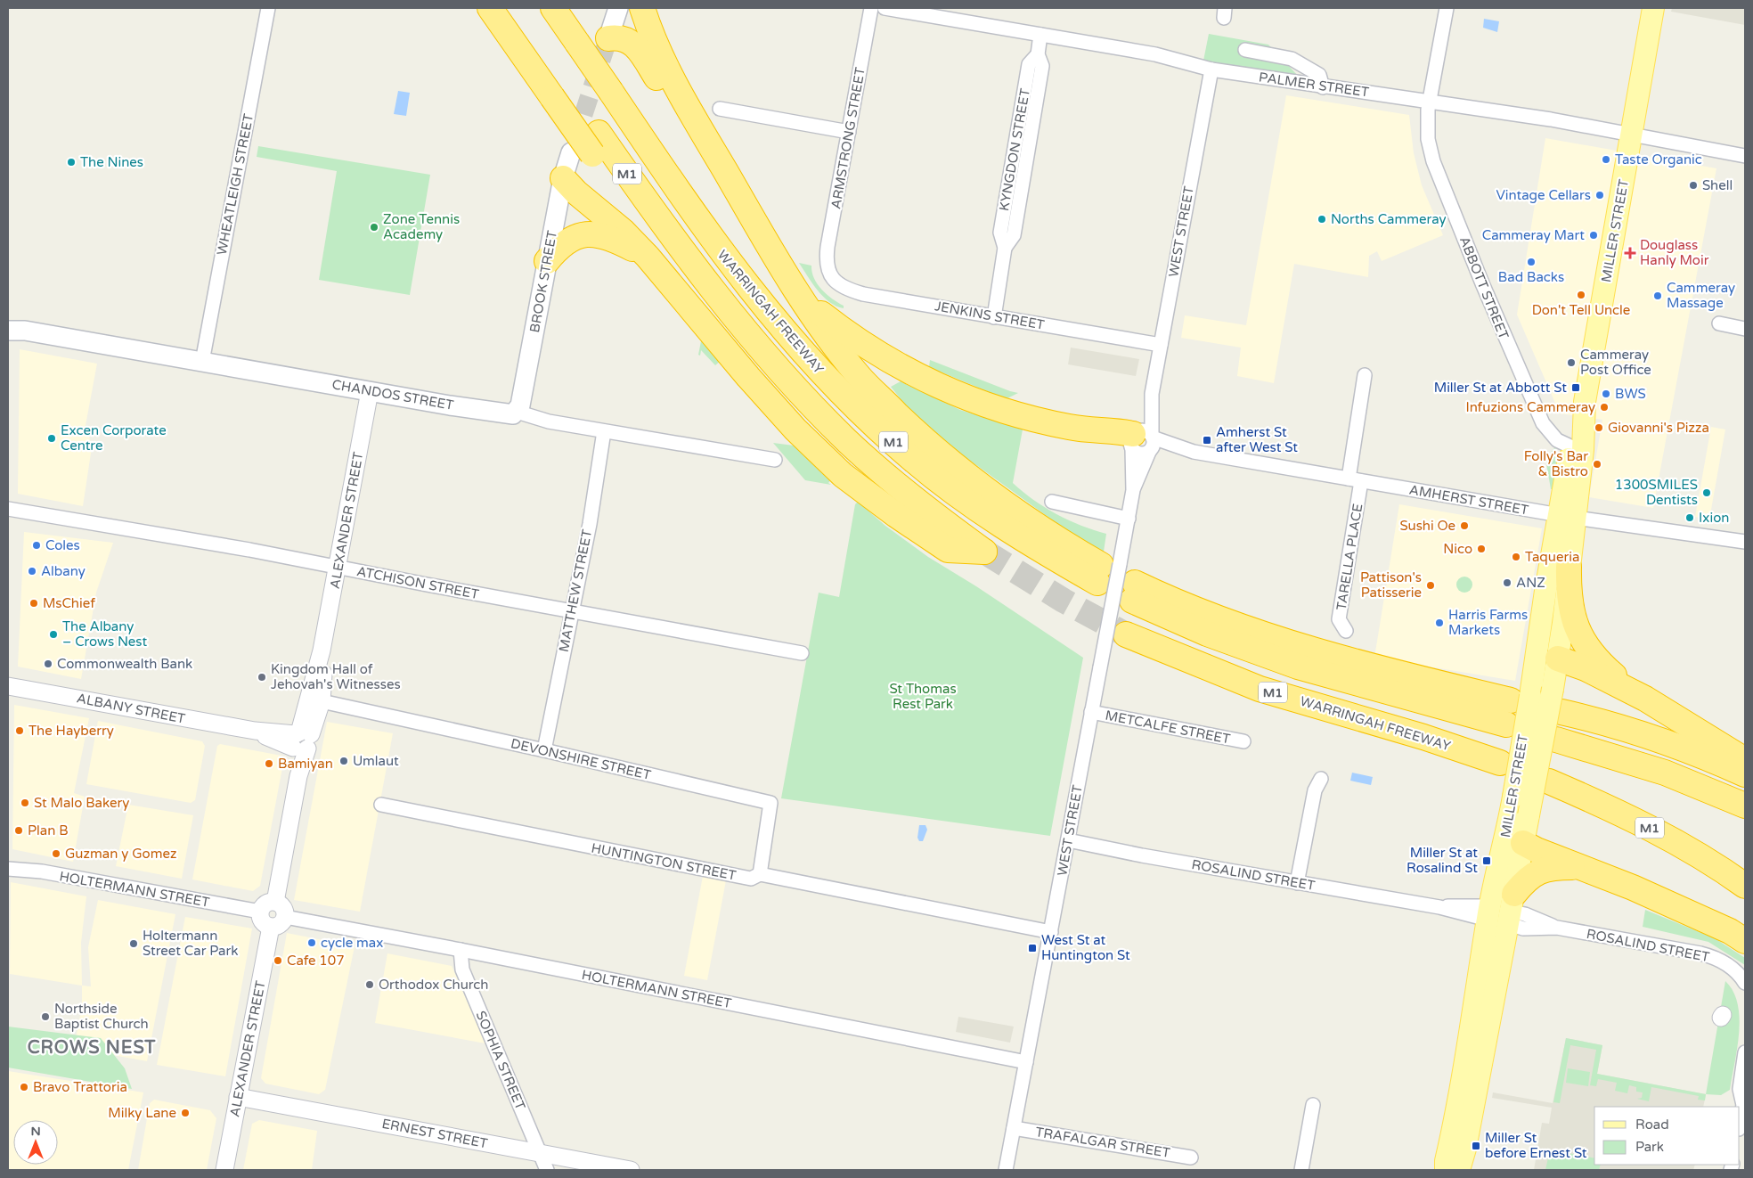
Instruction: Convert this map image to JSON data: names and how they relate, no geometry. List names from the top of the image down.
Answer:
{
  "streets": {
    "highway": ["M1", "WARRINGAH FREEWAY"],
    "main road": ["MILLER STREET", "BROOK STREET", "CHANDOS STREET"],
    "street": [
      "PALMER STREET",
      "ARMSTRONG STREET",
      "KYNGDON STREET",
      "WHEATLEIGH STREET",
      "WEST STREET",
      "ABBOTT STREET",
      "JENKINS STREET",
      "AMHERST STREET",
      "ALEXANDER STREET",
      "TARELLA PLACE",
      "ATCHISON STREET",
      "MATTHEW STREET",
      "ALBANY STREET",
      "METCALFE STREET",
      "DEVONSHIRE STREET",
      "HUNTINGTON STREET",
      "ROSALIND STREET",
      "HOLTERMANN STREET",
      "SOPHIA STREET",
      "ERNEST STREET",
      "TRAFALGAR STREET"
    ]
  },
  "crossings": [
    ["PALMER STREET", "KYNGDON STREET"],
    ["PALMER STREET", "MILLER STREET"],
    ["PALMER STREET", "WEST STREET"],
    ["PALMER STREET", "ABBOTT STREET"],
    ["ARMSTRONG STREET", "JENKINS STREET"],
    ["KYNGDON STREET", "JENKINS STREET"],
    ["M1", "MILLER STREET"],
    ["M1", "BROOK STREET"],
    ["WHEATLEIGH STREET", "CHANDOS STREET"],
    ["MILLER STREET", "ABBOTT STREET"],
    ["MILLER STREET", "AMHERST STREET"],
    ["MILLER STREET", "ROSALIND STREET"],
    ["WEST STREET", "WARRINGAH FREEWAY"],
    ["WEST STREET", "JENKINS STREET"],
    ["WEST STREET", "AMHERST STREET"],
    ["WEST STREET", "METCALFE STREET"],
    ["WEST STREET", "HUNTINGTON STREET"],
    ["WEST STREET", "ROSALIND STREET"],
    ["WEST STREET", "HOLTERMANN STREET"],
    ["WEST STREET", "TRAFALGAR STREET"],
    ["BROOK STREET", "CHANDOS STREET"],
    ["CHANDOS STREET", "ALEXANDER STREET"],
    ["CHANDOS STREET", "MATTHEW STREET"],
    ["AMHERST STREET", "TARELLA PLACE"],
    ["ALEXANDER STREET", "ATCHISON STREET"],
    ["ALEXANDER STREET", "ALBANY STREET"],
    ["ALEXANDER STREET", "DEVONSHIRE STREET"],
    ["ALEXANDER STREET", "HOLTERMANN STREET"],
    ["ALEXANDER STREET", "ERNEST STREET"],
    ["ATCHISON STREET", "MATTHEW STREET"],
    ["MATTHEW STREET", "DEVONSHIRE STREET"],
    ["DEVONSHIRE STREET", "HUNTINGTON STREET"],
    ["HOLTERMANN STREET", "SOPHIA STREET"],
    ["SOPHIA STREET", "ERNEST STREET"]
  ],
  "districts": ["CROWS NEST"],
  "parks": ["St Thomas Rest Park"],
  "places": {
    "other": [
      "Taste Organic",
      "The Nines",
      "Shell",
      "Vintage Cellars",
      "Norths Cammeray",
      "Zone Tennis Academy",
      "Cammeray Mart",
      "Bad Backs",
      "Don't Tell Uncle",
      "Cammeray Massage",
      "Cammeray Post Office",
      "BWS",
      "Infuzions Cammeray",
      "Giovanni's Pizza",
      "Excen Corporate Centre",
      "Folly's Bar & Bistro",
      "1300SMILES Dentists",
      "Ixion",
      "Sushi Oe",
      "Coles",
      "Nico",
      "Taqueria",
      "Albany",
      "ANZ",
      "Pattison's Patisserie",
      "MsChief",
      "Harris Farms Markets",
      "The Albany – Crows Nest",
      "Commonwealth Bank",
      "Kingdom Hall of Jehovah's Witnesses",
      "The Hayberry",
      "Umlaut",
      "Bamiyan",
      "St Malo Bakery",
      "Plan B",
      "Guzman y Gomez",
      "cycle max",
      "Holtermann Street Car Park",
      "Cafe 107",
      "Orthodox Church",
      "Northside Baptist Church",
      "Bravo Trattoria",
      "Milky Lane"
    ],
    "health": ["Douglass Hanly Moir"],
    "transit": [
      "Miller St at Abbott St",
      "Amherst St after West St",
      "Miller St at Rosalind St",
      "West St at Huntington St",
      "Miller St before Ernest St"
    ]
  },
  "legend": ["Road", "Park"],
  "north": "top"
}
